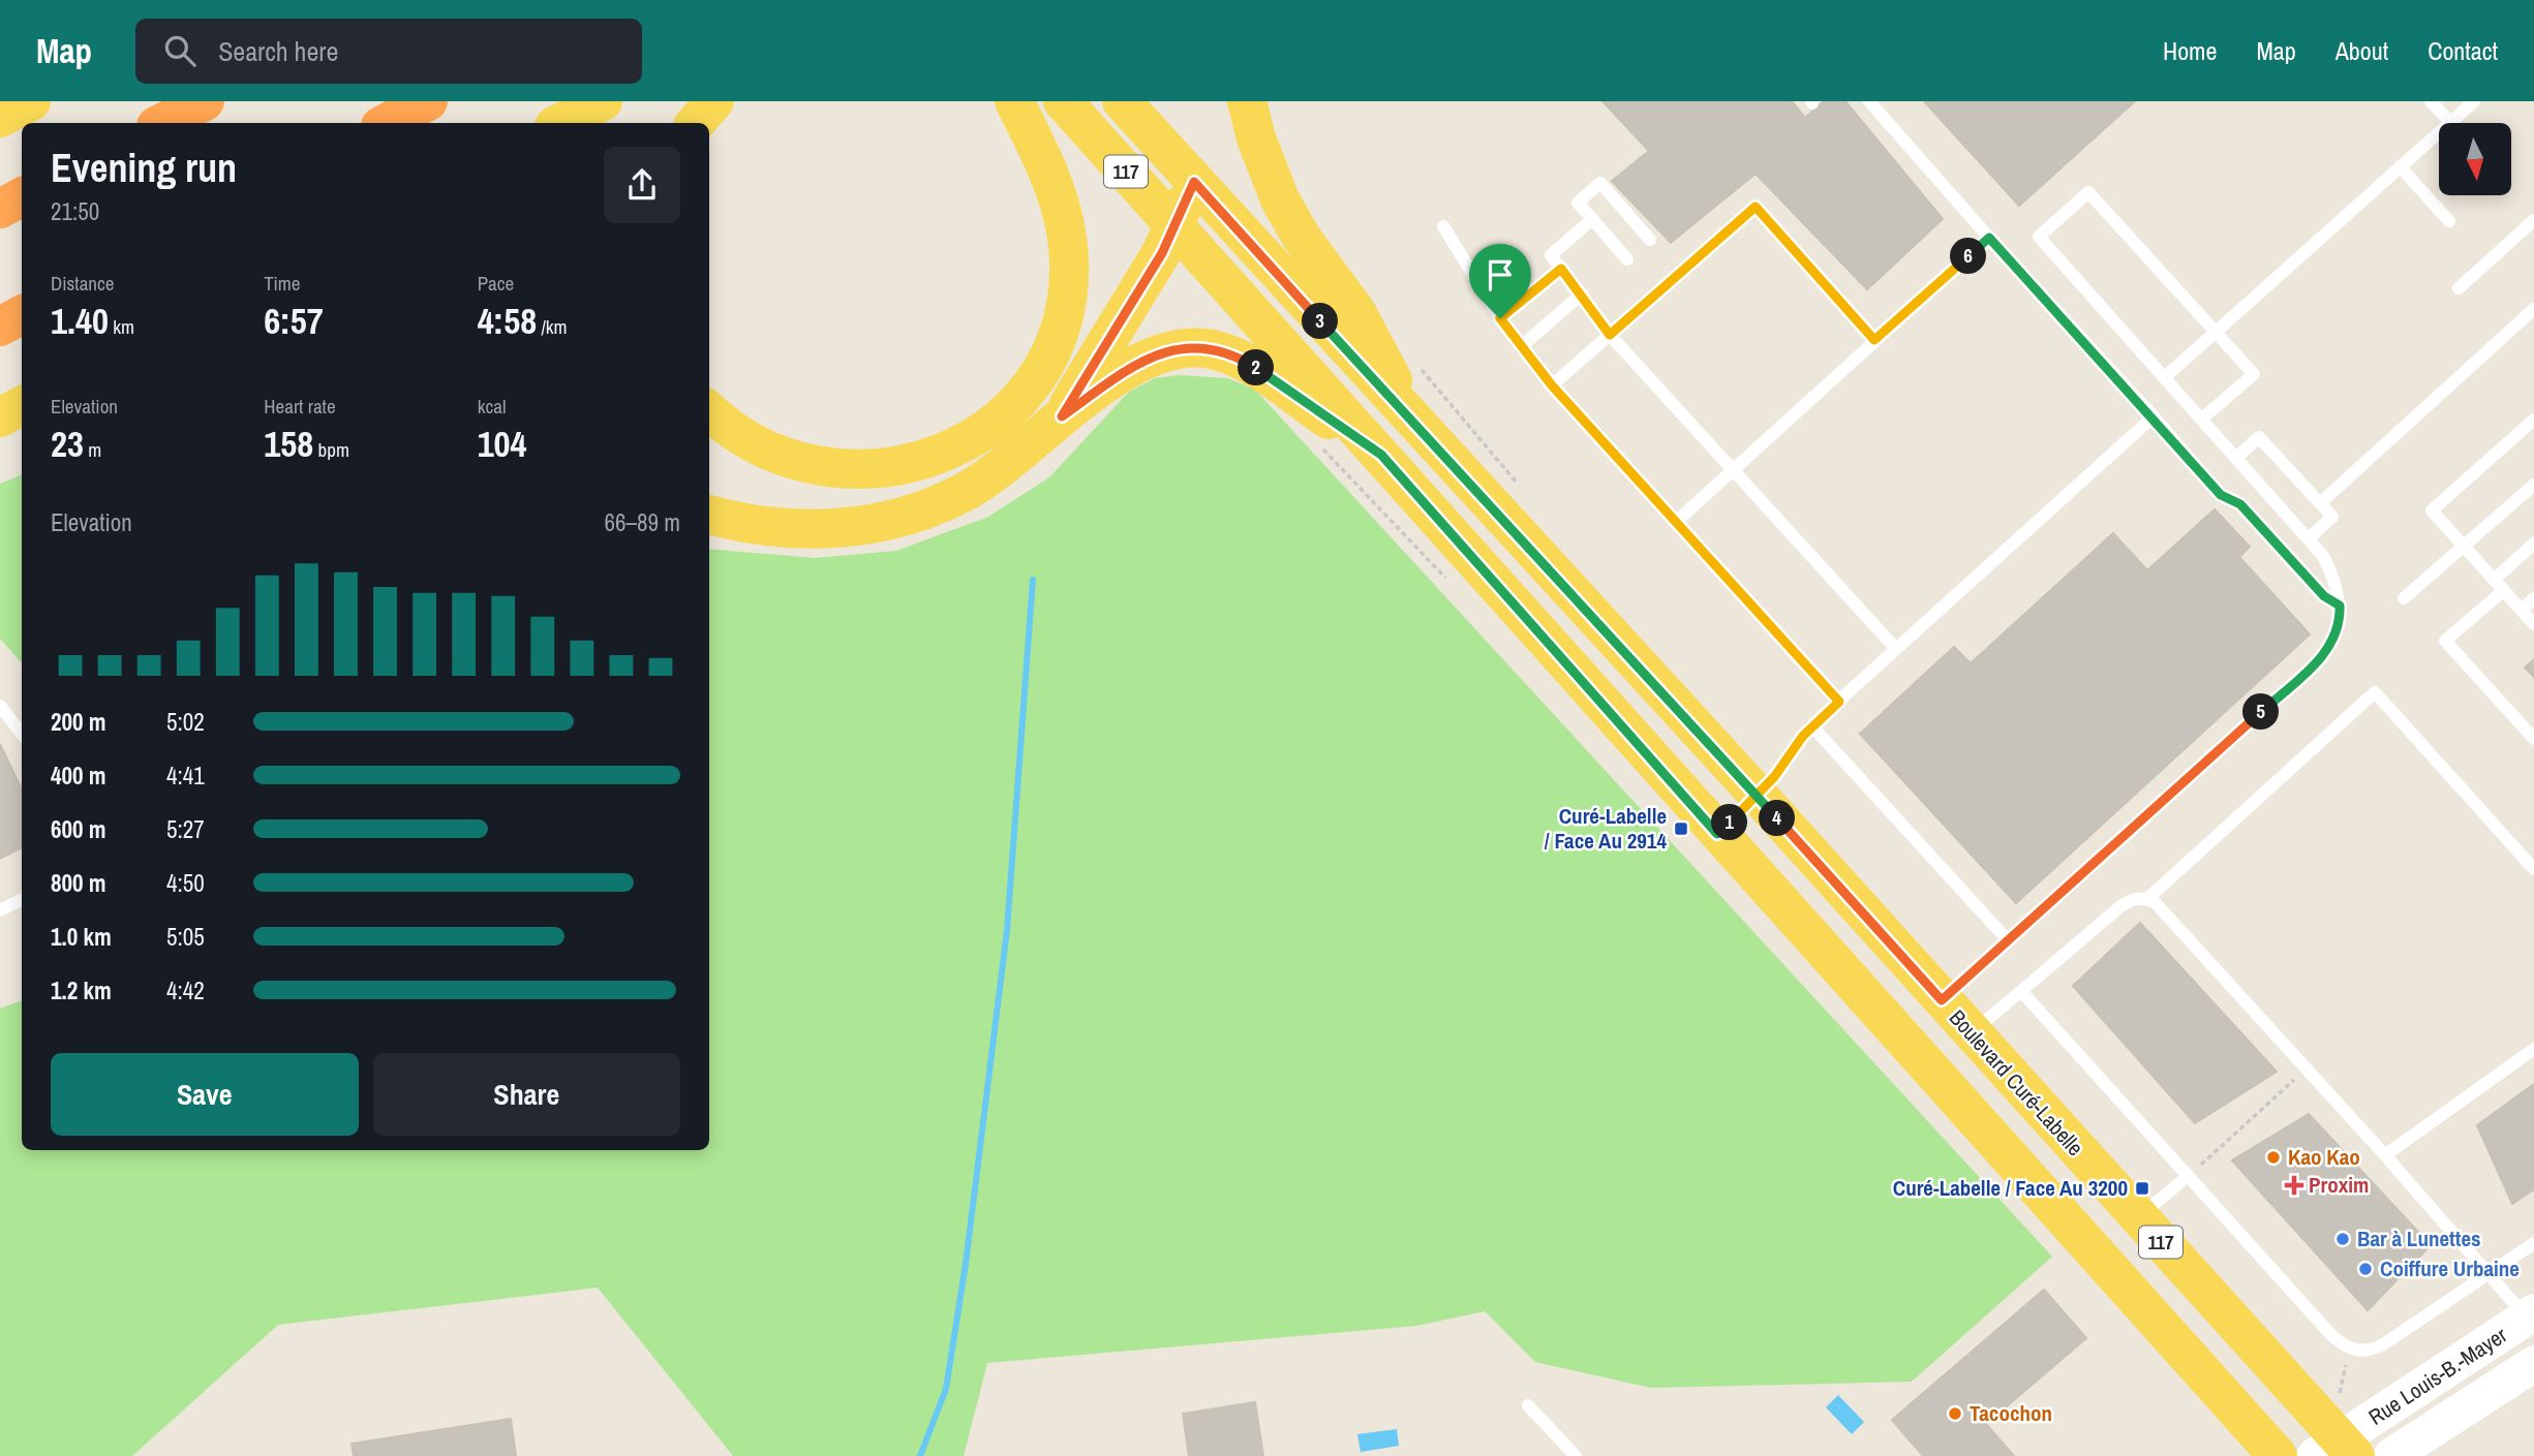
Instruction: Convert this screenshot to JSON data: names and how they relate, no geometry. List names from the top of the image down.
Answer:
{
  "streets": {
    "main road": ["117", "Boulevard Curé-Labelle"],
    "street": ["Rue Louis-B.-Mayer"]
  },
  "crossings": [
    ["Boulevard Curé-Labelle", "Rue Louis-B.-Mayer"]
  ],
  "places": {
    "transit": ["Curé-Labelle / Face Au 2914", "Curé-Labelle / Face Au 3200"],
    "other": [
      "Kao Kao",
      "Bar à Lunettes",
      "Coiffure Urbaine",
      "Tacochon"
    ],
    "health": ["Proxim"]
  },
  "north": "bottom",
  "page": {
    "header": "Map",
    "search": "Search here",
    "nav": [
      "Home",
      "Map",
      "About",
      "Contact"
    ],
    "heading": ["Evening run", "21:50"],
    "pins": [
      "6",
      "3",
      "2",
      "5",
      "4",
      "1"
    ],
    "stats": [
      ["Distance", "1.40 km"],
      ["Time", "6:57"],
      ["Pace", "4:58 /km"],
      ["Elevation", "23 m"],
      ["Heart rate", "158 bpm"],
      ["kcal", "104"]
    ],
    "chart": ["Elevation", "66–89 m"],
    "list": [
      {
        "name": "200 m",
        "note": "5:02"
      },
      {
        "name": "400 m",
        "note": "4:41"
      },
      {
        "name": "600 m",
        "note": "5:27"
      },
      {
        "name": "800 m",
        "note": "4:50"
      },
      {
        "name": "1.0 km",
        "note": "5:05"
      },
      {
        "name": "1.2 km",
        "note": "4:42"
      }
    ],
    "buttons": ["Save", "Share"]
  }
}
